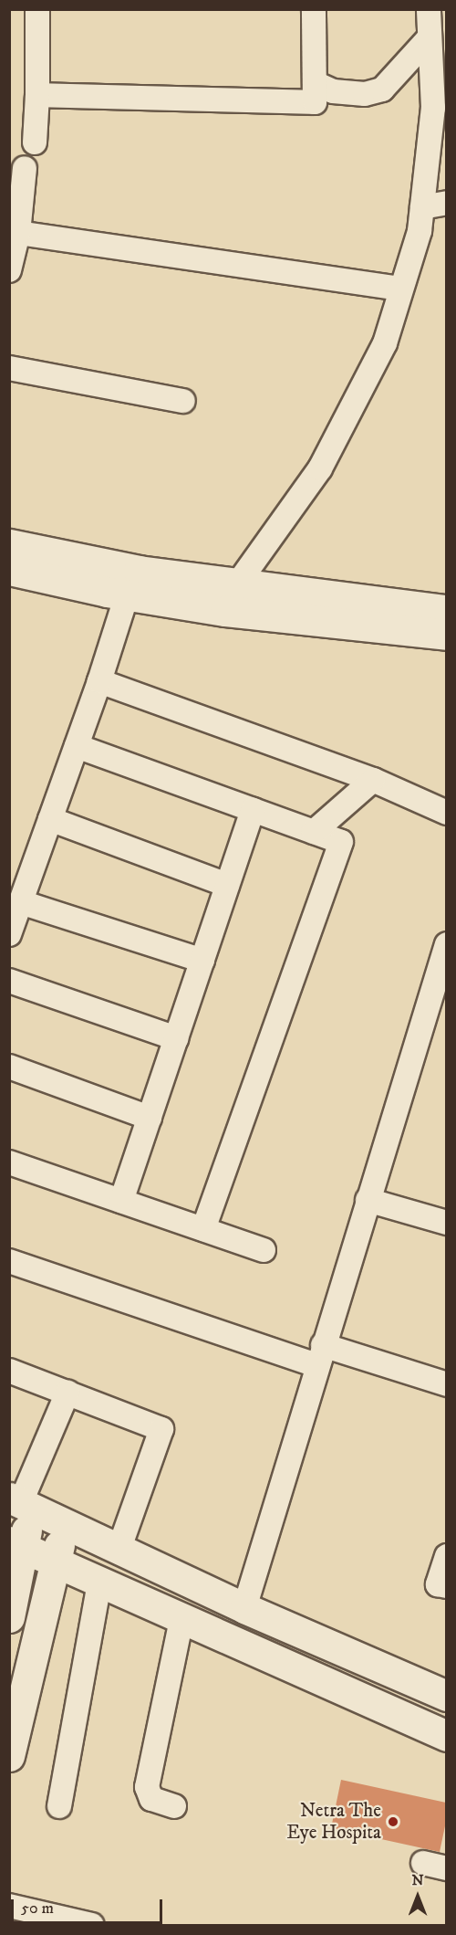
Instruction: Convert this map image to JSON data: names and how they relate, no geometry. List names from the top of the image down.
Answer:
{
  "places": ["Netra The Eye Hospita"],
  "scale_bar": "50 m",
  "north": "top"
}
